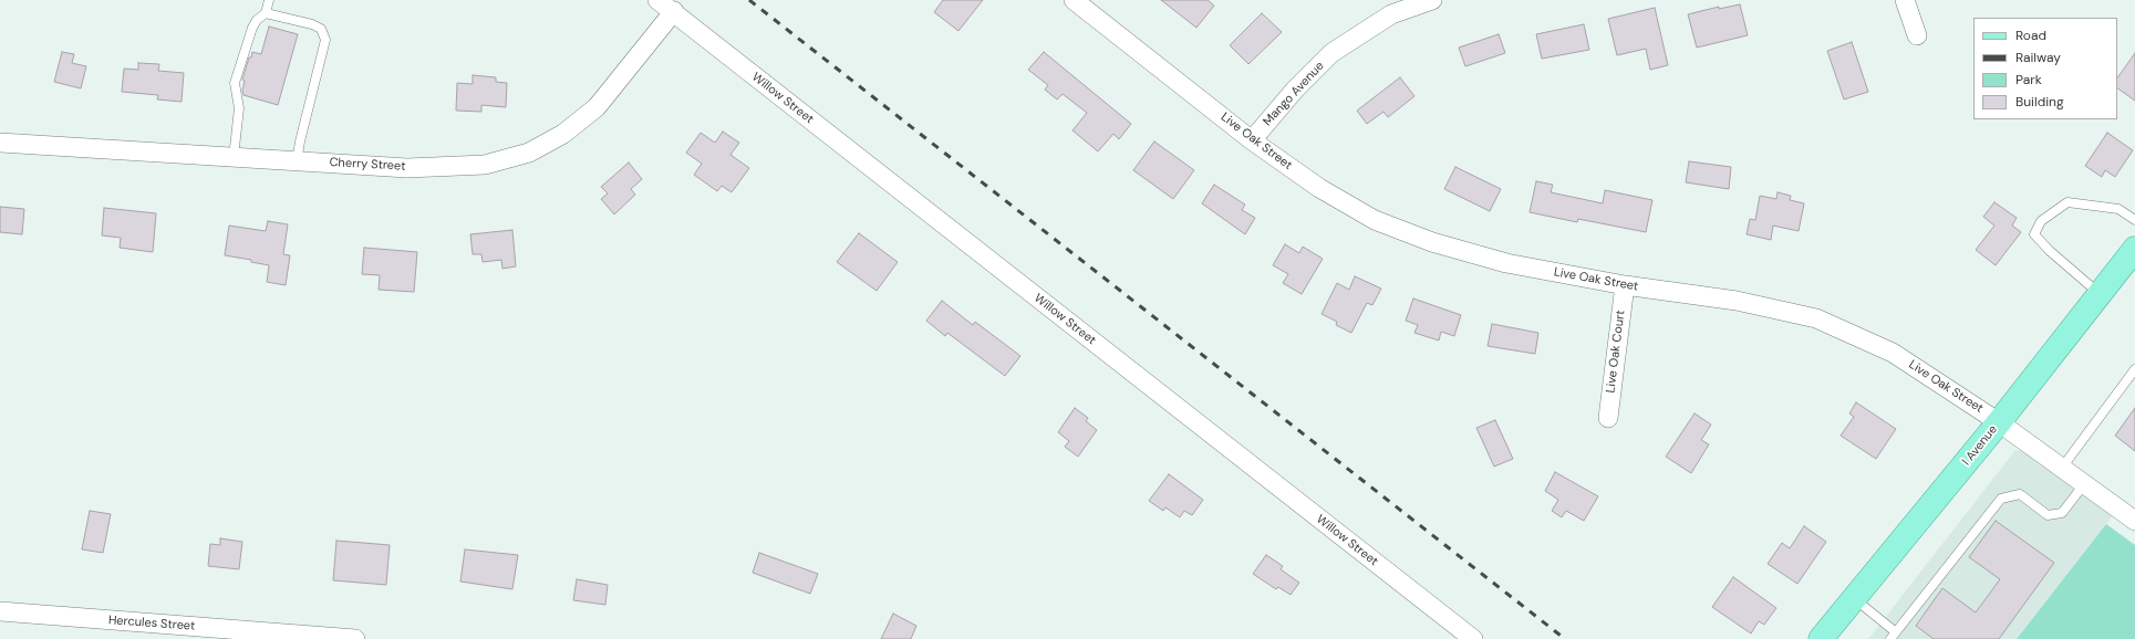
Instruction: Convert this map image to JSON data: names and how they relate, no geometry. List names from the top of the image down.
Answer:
{
  "streets": {
    "main road": ["I Avenue"],
    "street": [
      "Mango Avenue",
      "Willow Street",
      "Live Oak Street",
      "Cherry Street",
      "Live Oak Court",
      "Hercules Street"
    ]
  },
  "crossings": [
    ["Mango Avenue", "Live Oak Street"],
    ["Willow Street", "Cherry Street"],
    ["Live Oak Street", "Live Oak Court"],
    ["Live Oak Street", "I Avenue"]
  ],
  "legend": [
    "Road",
    "Railway",
    "Park",
    "Building"
  ]
}
